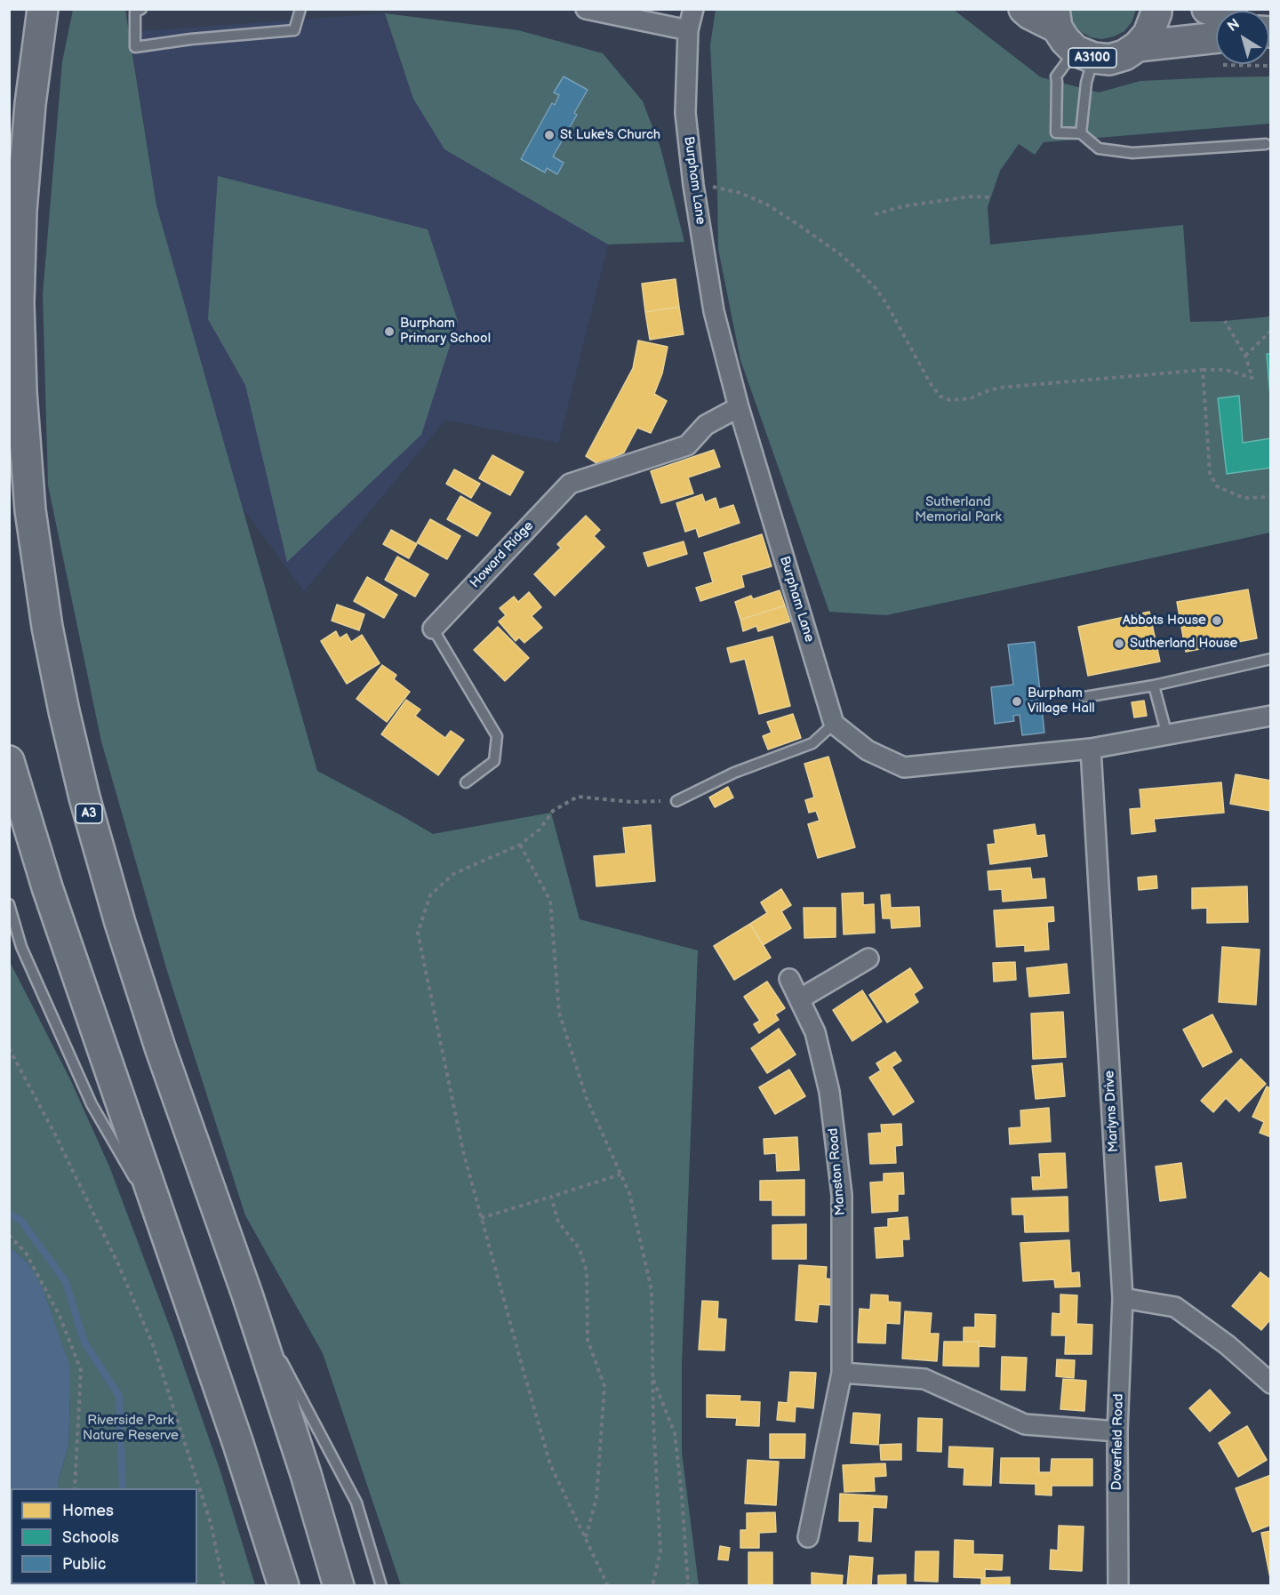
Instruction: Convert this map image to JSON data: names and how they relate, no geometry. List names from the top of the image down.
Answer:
{
  "streets": {
    "main road": ["A3100", "A3"],
    "street": [
      "Burpham Lane",
      "Howard Ridge",
      "Marlyns Drive",
      "Manston Road",
      "Doverfield Road"
    ]
  },
  "crossings": [
    ["Burpham Lane", "Howard Ridge"],
    ["Marlyns Drive", "Doverfield Road"]
  ],
  "parks": ["Sutherland Memorial Park", "Riverside Park Nature Reserve"],
  "places": [
    "St Luke's Church",
    "Burpham Primary School",
    "Abbots House",
    "Sutherland House",
    "Burpham Village Hall"
  ],
  "legend": ["Homes", "Schools", "Public"],
  "north": "top left"
}
